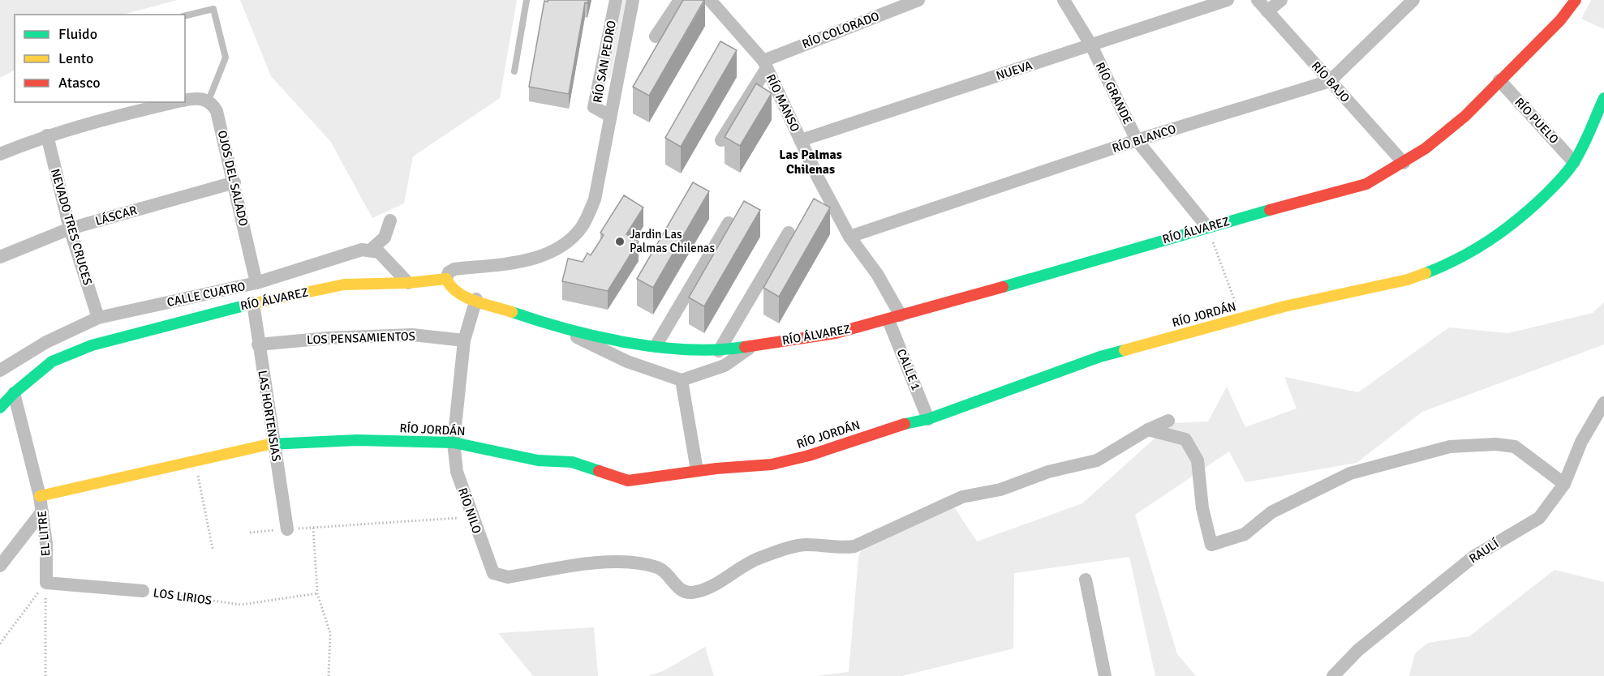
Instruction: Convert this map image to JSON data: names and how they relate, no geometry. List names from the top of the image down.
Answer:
{
  "streets": {
    "street": [
      "RÍO COLORADO",
      "RÍO SAN PEDRO",
      "NUEVA",
      "RÍO BAJO",
      "RÍO GRANDE",
      "RÍO MANSO",
      "RÍO PUELO",
      "RÍO BLANCO",
      "OJOS DEL SALADO",
      "LÁSCAR",
      "NEVADO TRES CRUCES",
      "RÍO ÁLVAREZ",
      "CALLE CUATRO",
      "RÍO JORDÁN",
      "LOS PENSAMIENTOS",
      "CALLE 1",
      "LAS HORTENSIAS",
      "RÍO NILO",
      "EL LITRE",
      "RAULÍ",
      "LOS LIRIOS"
    ]
  },
  "crossings": [
    ["RÍO COLORADO", "RÍO MANSO"],
    ["RÍO SAN PEDRO", "RÍO ÁLVAREZ"],
    ["NUEVA", "RÍO GRANDE"],
    ["NUEVA", "RÍO MANSO"],
    ["RÍO BAJO", "RÍO BLANCO"],
    ["RÍO BAJO", "RÍO ÁLVAREZ"],
    ["RÍO GRANDE", "RÍO BLANCO"],
    ["RÍO GRANDE", "RÍO ÁLVAREZ"],
    ["RÍO MANSO", "RÍO BLANCO"],
    ["RÍO MANSO", "RÍO ÁLVAREZ"],
    ["RÍO MANSO", "CALLE 1"],
    ["RÍO PUELO", "RÍO ÁLVAREZ"],
    ["RÍO PUELO", "RÍO JORDÁN"],
    ["OJOS DEL SALADO", "LÁSCAR"],
    ["OJOS DEL SALADO", "CALLE CUATRO"],
    ["LÁSCAR", "NEVADO TRES CRUCES"],
    ["NEVADO TRES CRUCES", "CALLE CUATRO"],
    ["RÍO ÁLVAREZ", "CALLE 1"],
    ["RÍO ÁLVAREZ", "LAS HORTENSIAS"],
    ["RÍO ÁLVAREZ", "RÍO NILO"],
    ["RÍO ÁLVAREZ", "EL LITRE"],
    ["RÍO JORDÁN", "CALLE 1"],
    ["RÍO JORDÁN", "LAS HORTENSIAS"],
    ["RÍO JORDÁN", "RÍO NILO"],
    ["RÍO JORDÁN", "EL LITRE"],
    ["LOS PENSAMIENTOS", "LAS HORTENSIAS"],
    ["LOS PENSAMIENTOS", "RÍO NILO"],
    ["EL LITRE", "LOS LIRIOS"]
  ],
  "districts": ["Las Palmas Chilenas"],
  "places": ["Jardin Las Palmas Chilenas"],
  "legend": ["Fluido", "Lento", "Atasco"]
}
